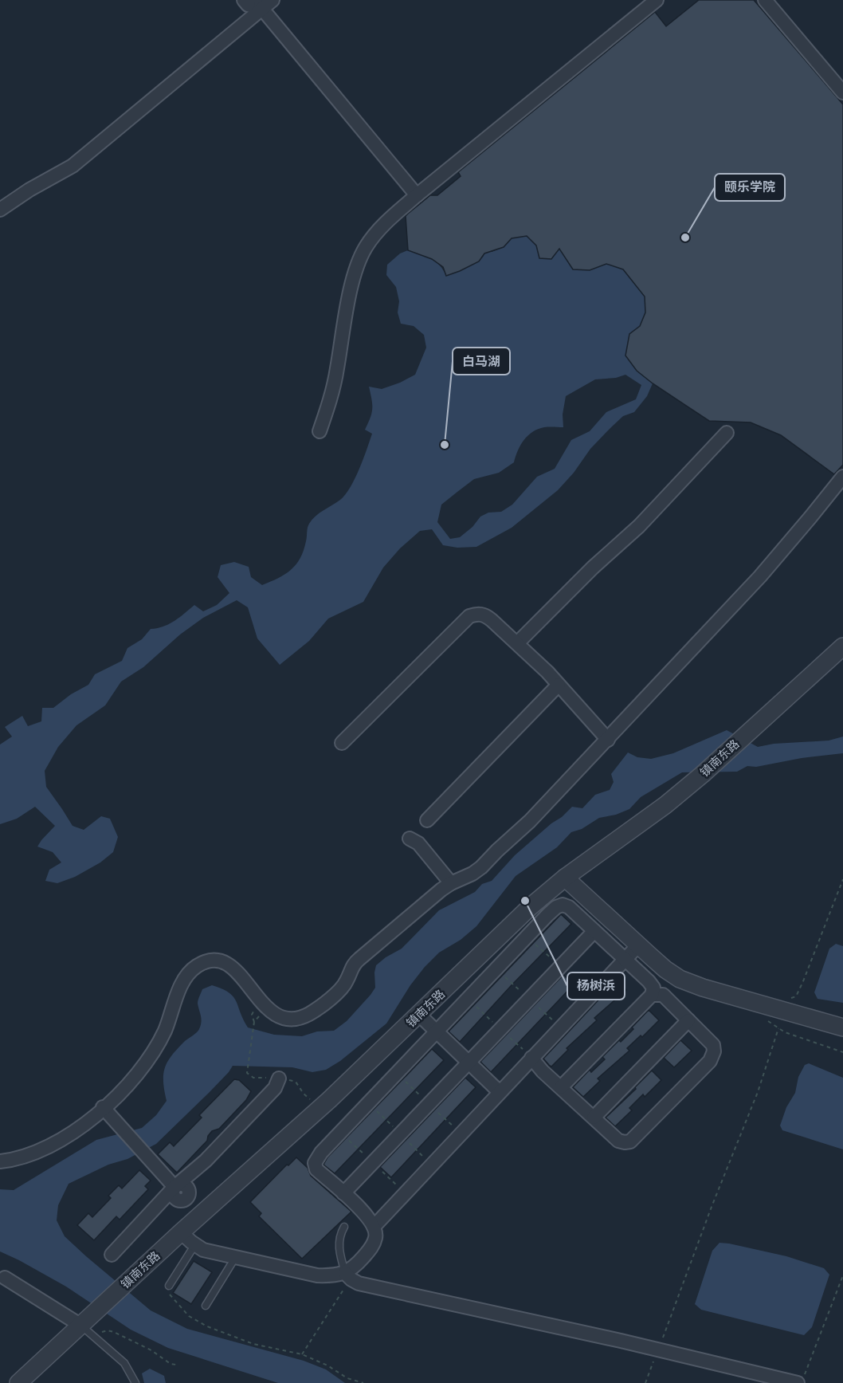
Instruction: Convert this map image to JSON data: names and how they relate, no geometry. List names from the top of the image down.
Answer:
{
  "streets": {
    "street": ["镇南东路"]
  },
  "places": ["颐乐学院", "白马湖", "杨树浜"]
}
